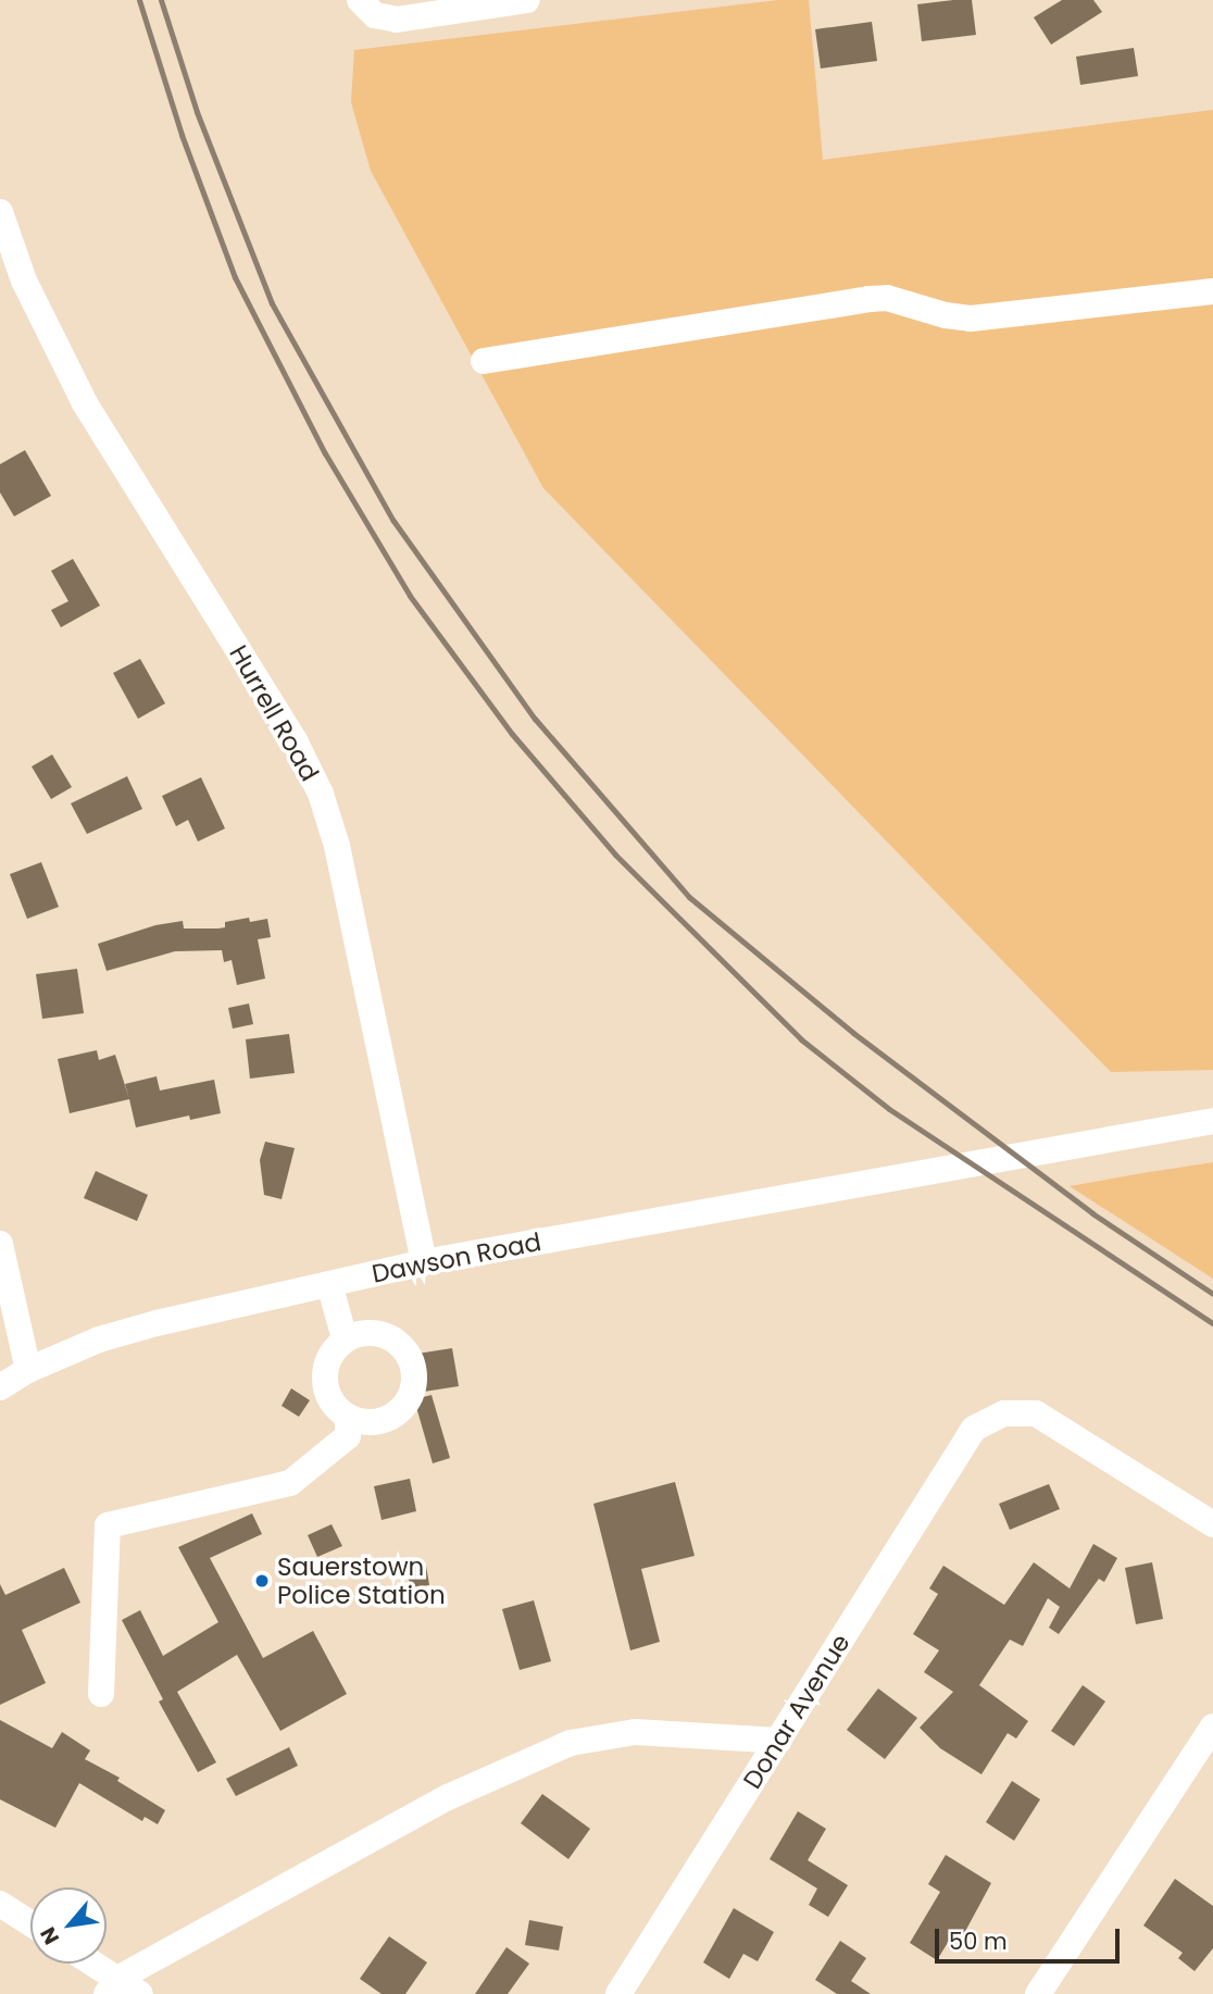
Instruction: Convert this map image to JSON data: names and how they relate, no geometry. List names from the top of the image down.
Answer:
{
  "streets": {
    "street": ["Hurrell Road", "Dawson Road", "Donar Avenue"]
  },
  "crossings": [
    ["Hurrell Road", "Dawson Road"]
  ],
  "places": ["Sauerstown Police Station"],
  "scale_bar": "50 m",
  "north": "bottom left"
}
